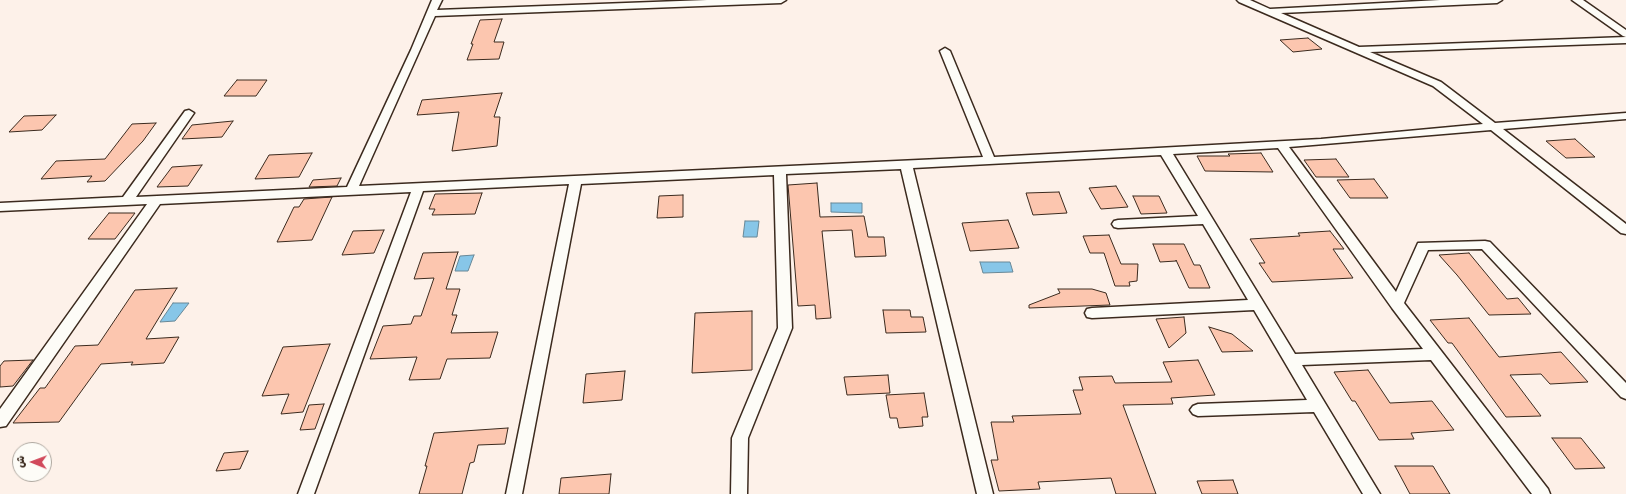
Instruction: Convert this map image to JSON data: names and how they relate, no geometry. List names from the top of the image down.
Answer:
{
  "north": "left"
}
